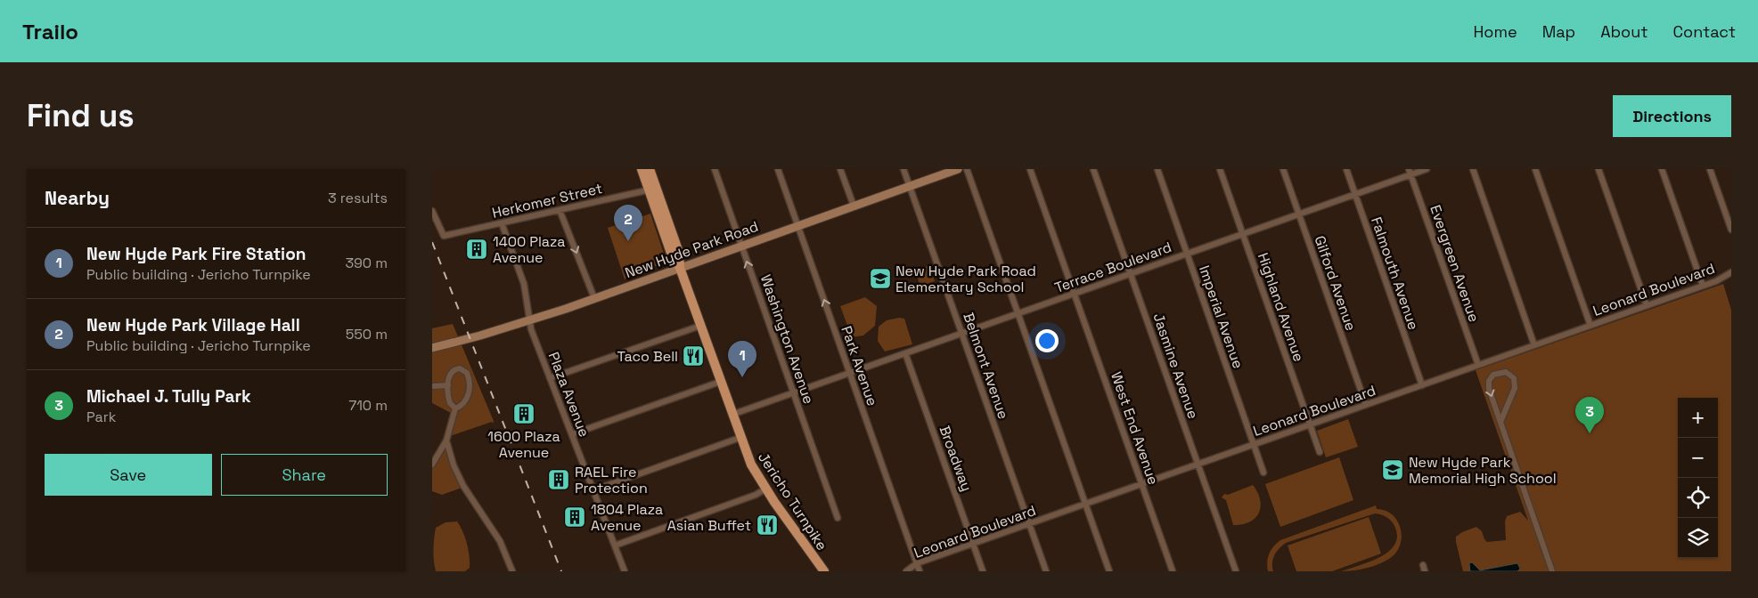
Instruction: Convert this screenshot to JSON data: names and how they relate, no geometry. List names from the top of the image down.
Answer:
{
  "streets": {
    "main road": ["New Hyde Park Road", "Jericho Turnpike"],
    "street": [
      "Herkomer Street",
      "Evergreen Avenue",
      "Terrace Boulevard",
      "Falmouth Avenue",
      "Gilford Avenue",
      "Leonard Boulevard",
      "Highland Avenue",
      "Imperial Avenue",
      "Washington Avenue",
      "Park Avenue",
      "Belmont Avenue",
      "Jasmine Avenue",
      "Plaza Avenue",
      "West End Avenue",
      "Broadway"
    ]
  },
  "crossings": [
    ["Herkomer Street", "Plaza Avenue"],
    ["Herkomer Street", "Jericho Turnpike"],
    ["New Hyde Park Road", "Washington Avenue"],
    ["New Hyde Park Road", "Park Avenue"],
    ["New Hyde Park Road", "Belmont Avenue"],
    ["New Hyde Park Road", "Plaza Avenue"],
    ["New Hyde Park Road", "Jericho Turnpike"],
    ["Evergreen Avenue", "Terrace Boulevard"],
    ["Evergreen Avenue", "Leonard Boulevard"],
    ["Terrace Boulevard", "Falmouth Avenue"],
    ["Terrace Boulevard", "Gilford Avenue"],
    ["Terrace Boulevard", "Highland Avenue"],
    ["Terrace Boulevard", "Imperial Avenue"],
    ["Terrace Boulevard", "Washington Avenue"],
    ["Terrace Boulevard", "Park Avenue"],
    ["Terrace Boulevard", "Belmont Avenue"],
    ["Terrace Boulevard", "Jasmine Avenue"],
    ["Terrace Boulevard", "West End Avenue"],
    ["Terrace Boulevard", "Broadway"],
    ["Terrace Boulevard", "Jericho Turnpike"],
    ["Falmouth Avenue", "Leonard Boulevard"],
    ["Gilford Avenue", "Leonard Boulevard"],
    ["Leonard Boulevard", "Highland Avenue"],
    ["Leonard Boulevard", "Imperial Avenue"],
    ["Leonard Boulevard", "Park Avenue"],
    ["Leonard Boulevard", "Belmont Avenue"],
    ["Leonard Boulevard", "Jasmine Avenue"],
    ["Leonard Boulevard", "West End Avenue"],
    ["Leonard Boulevard", "Broadway"]
  ],
  "one_way": ["Washington Avenue", "Park Avenue"],
  "places": {
    "building": [
      "1400 Plaza Avenue",
      "1600 Plaza Avenue",
      "RAEL Fire Protection",
      "1804 Plaza Avenue"
    ],
    "school or university": ["New Hyde Park Road Elementary School", "New Hyde Park Memorial High School"],
    "restaurant": ["Taco Bell", "Asian Buffet"]
  },
  "page": {
    "header": "Trailo",
    "nav": [
      "Home",
      "Map",
      "About",
      "Contact"
    ],
    "buttons": [
      "Directions",
      ["Save", "Share"]
    ],
    "title": "Find us",
    "heading": ["Nearby", "3 results"],
    "pins": ["2", "1", "3"],
    "list": [
      {
        "mark": "1",
        "name": "New Hyde Park Fire Station",
        "note": "Public building · Jericho Turnpike",
        "value": "390 m"
      },
      {
        "mark": "2",
        "name": "New Hyde Park Village Hall",
        "note": "Public building · Jericho Turnpike",
        "value": "550 m"
      },
      {
        "mark": "3",
        "name": "Michael J. Tully Park",
        "note": "Park",
        "value": "710 m"
      }
    ],
    "map_buttons": ["+", "−"]
  }
}
